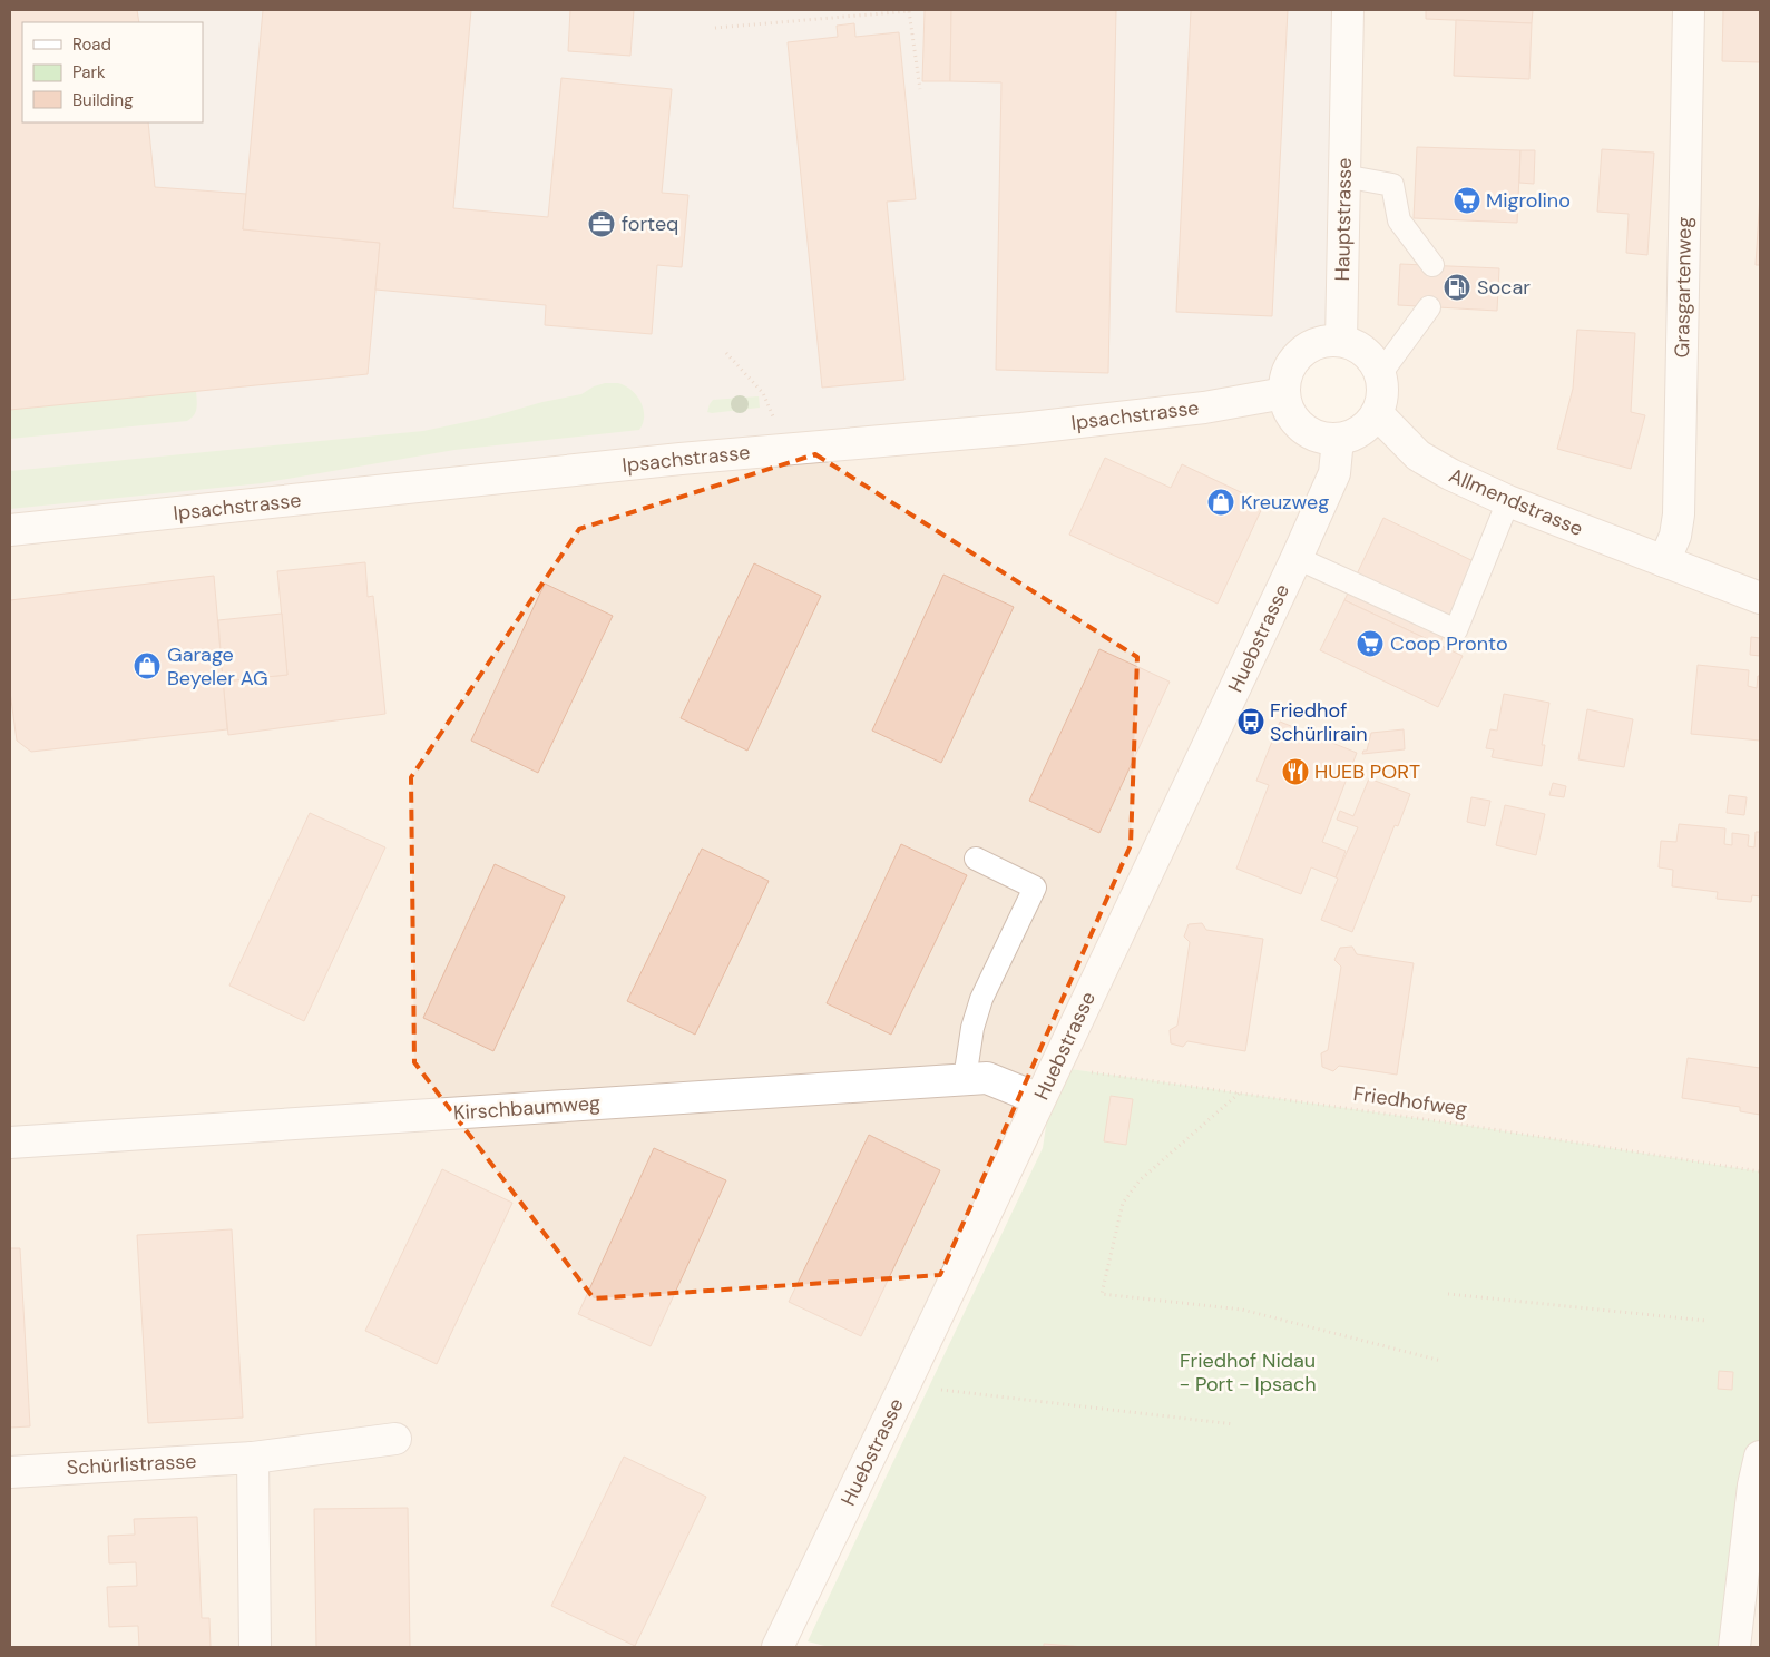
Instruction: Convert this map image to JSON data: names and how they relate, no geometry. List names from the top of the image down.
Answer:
{
  "streets": {
    "main road": [
      "Hauptstrasse",
      "Grasgartenweg",
      "Ipsachstrasse",
      "Allmendstrasse",
      "Huebstrasse",
      "Kirschbaumweg",
      "Schürlistrasse"
    ],
    "path": ["Friedhofweg"]
  },
  "crossings": [
    ["Hauptstrasse", "Ipsachstrasse"],
    ["Hauptstrasse", "Allmendstrasse"],
    ["Hauptstrasse", "Huebstrasse"],
    ["Grasgartenweg", "Allmendstrasse"],
    ["Ipsachstrasse", "Allmendstrasse"],
    ["Ipsachstrasse", "Huebstrasse"],
    ["Allmendstrasse", "Huebstrasse"],
    ["Huebstrasse", "Friedhofweg"],
    ["Huebstrasse", "Kirschbaumweg"]
  ],
  "parks": ["Friedhof Nidau - Port - Ipsach"],
  "places": {
    "supermarket": ["Migrolino", "Coop Pronto"],
    "office": ["forteq"],
    "fuel station": ["Socar"],
    "shop": ["Kreuzweg", "Garage Beyeler AG"],
    "bus stop": ["Friedhof Schürlirain"],
    "restaurant": ["HUEB PORT"]
  },
  "legend": ["Road", "Park", "Building"]
}
